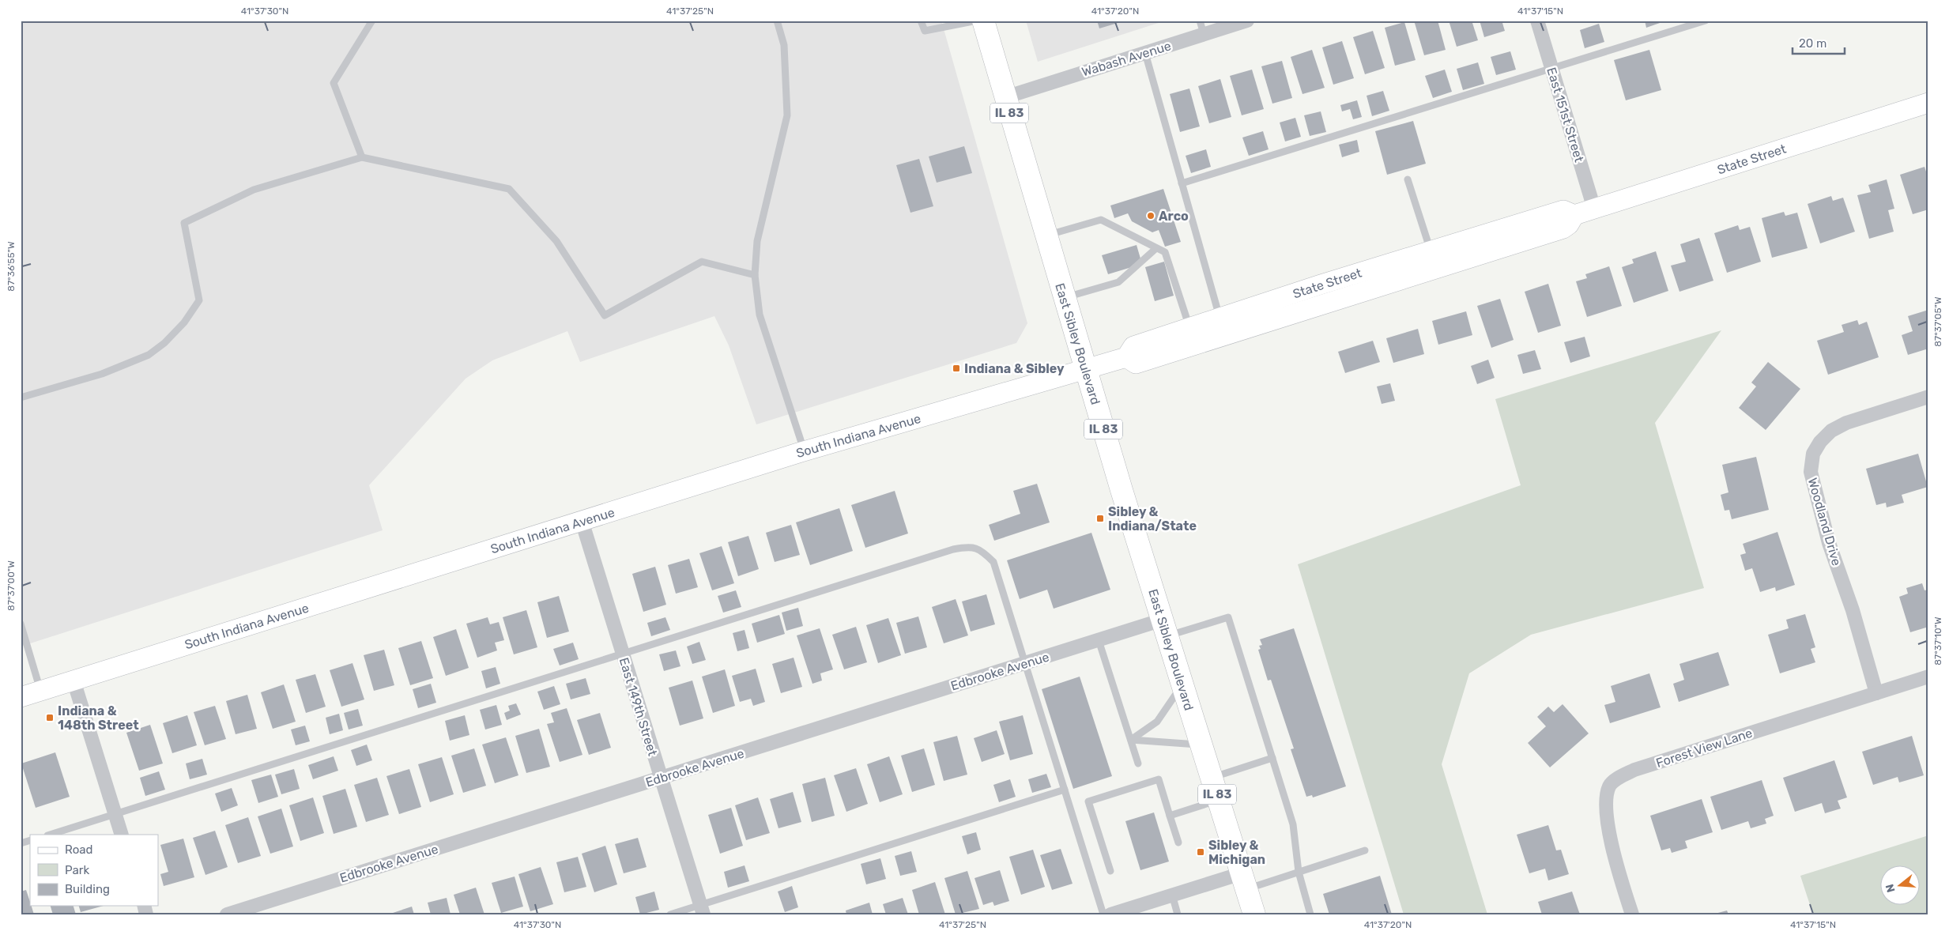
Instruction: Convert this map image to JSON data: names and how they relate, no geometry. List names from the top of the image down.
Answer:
{
  "streets": {
    "main road": [
      "IL 83",
      "State Street",
      "East Sibley Boulevard",
      "South Indiana Avenue"
    ],
    "street": [
      "Wabash Avenue",
      "East 151st Street",
      "Woodland Drive",
      "Edbrooke Avenue",
      "East 149th Street",
      "Forest View Lane"
    ]
  },
  "crossings": [
    ["Wabash Avenue", "East Sibley Boulevard"],
    ["East 151st Street", "State Street"],
    ["State Street", "East Sibley Boulevard"],
    ["State Street", "South Indiana Avenue"],
    ["East Sibley Boulevard", "South Indiana Avenue"],
    ["East Sibley Boulevard", "Edbrooke Avenue"],
    ["South Indiana Avenue", "East 149th Street"],
    ["Woodland Drive", "Forest View Lane"],
    ["Edbrooke Avenue", "East 149th Street"]
  ],
  "places": {
    "other": ["Arco"],
    "transit": [
      "Indiana & Sibley",
      "Sibley & Indiana/State",
      "Indiana & 148th Street",
      "Sibley & Michigan"
    ]
  },
  "legend": ["Road", "Park", "Building"],
  "scale_bar": "20 m",
  "north": "left",
  "coordinates": [
    "41°37'30\"N",
    "41°37'25\"N",
    "41°37'20\"N",
    "41°37'15\"N",
    "87°36'55\"W",
    "87°37'05\"W",
    "87°37'00\"W",
    "87°37'10\"W"
  ]
}
